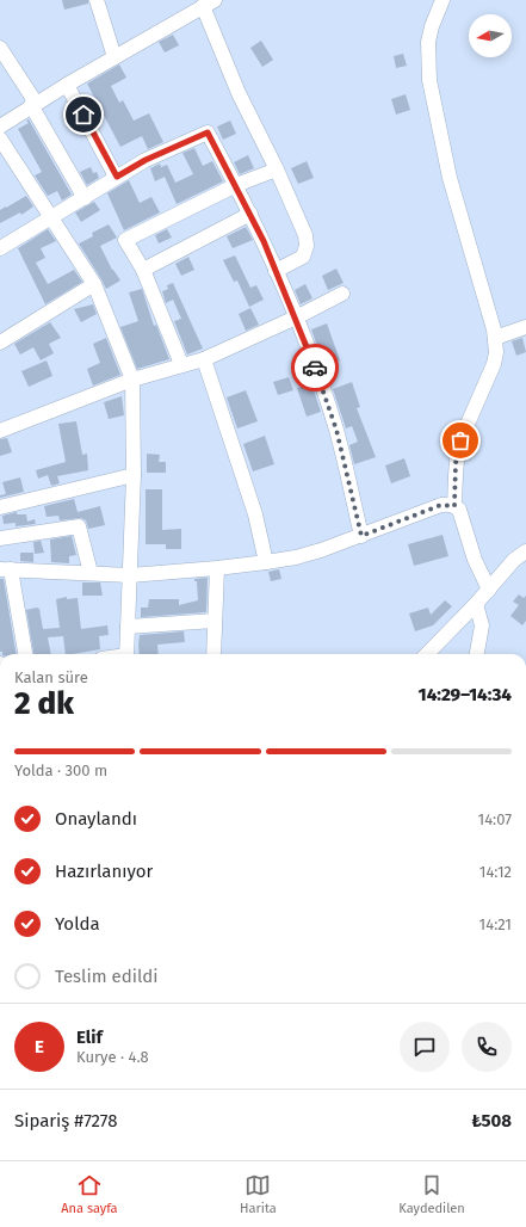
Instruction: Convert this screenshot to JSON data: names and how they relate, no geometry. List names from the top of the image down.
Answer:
{
  "north": "left",
  "page": {
    "heading": ["2 dk", "Kalan süre", "14:29–14:34"],
    "panel": [
      "Elif",
      "Kurye · 4.8",
      "Sipariş #7278",
      "₺508"
    ],
    "bar": "Yolda · 300 m",
    "list": [
      ["Onaylandı", "14:07"],
      ["Hazırlanıyor", "14:12"],
      ["Yolda", "14:21"],
      "Teslim edildi"
    ],
    "round": "E",
    "tabs": ["Ana sayfa", "Harita", "Kaydedilen"]
  }
}
